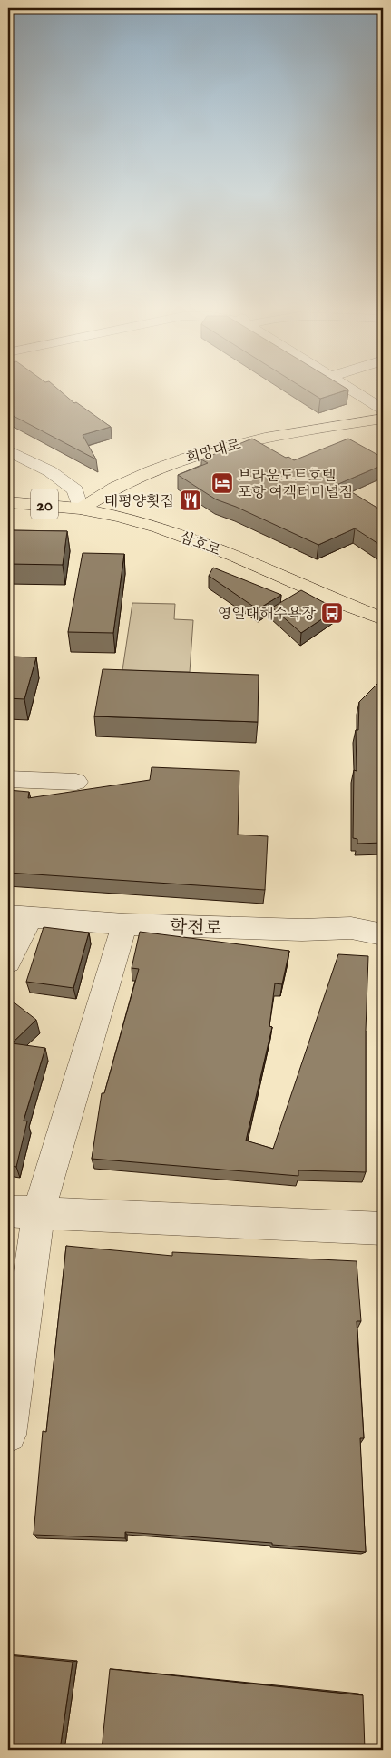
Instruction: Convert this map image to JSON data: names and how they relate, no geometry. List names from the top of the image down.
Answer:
{
  "streets": {
    "main road": ["희망대로", "20", "삼호로"],
    "street": ["학전로"]
  },
  "crossings": [
    ["희망대로", "삼호로"]
  ],
  "places": {
    "hotel": ["브라운도트호텔 포항 여객터미널점"],
    "restaurant": ["태평양횟집"],
    "bus stop": ["영일대해수욕장"]
  }
}
